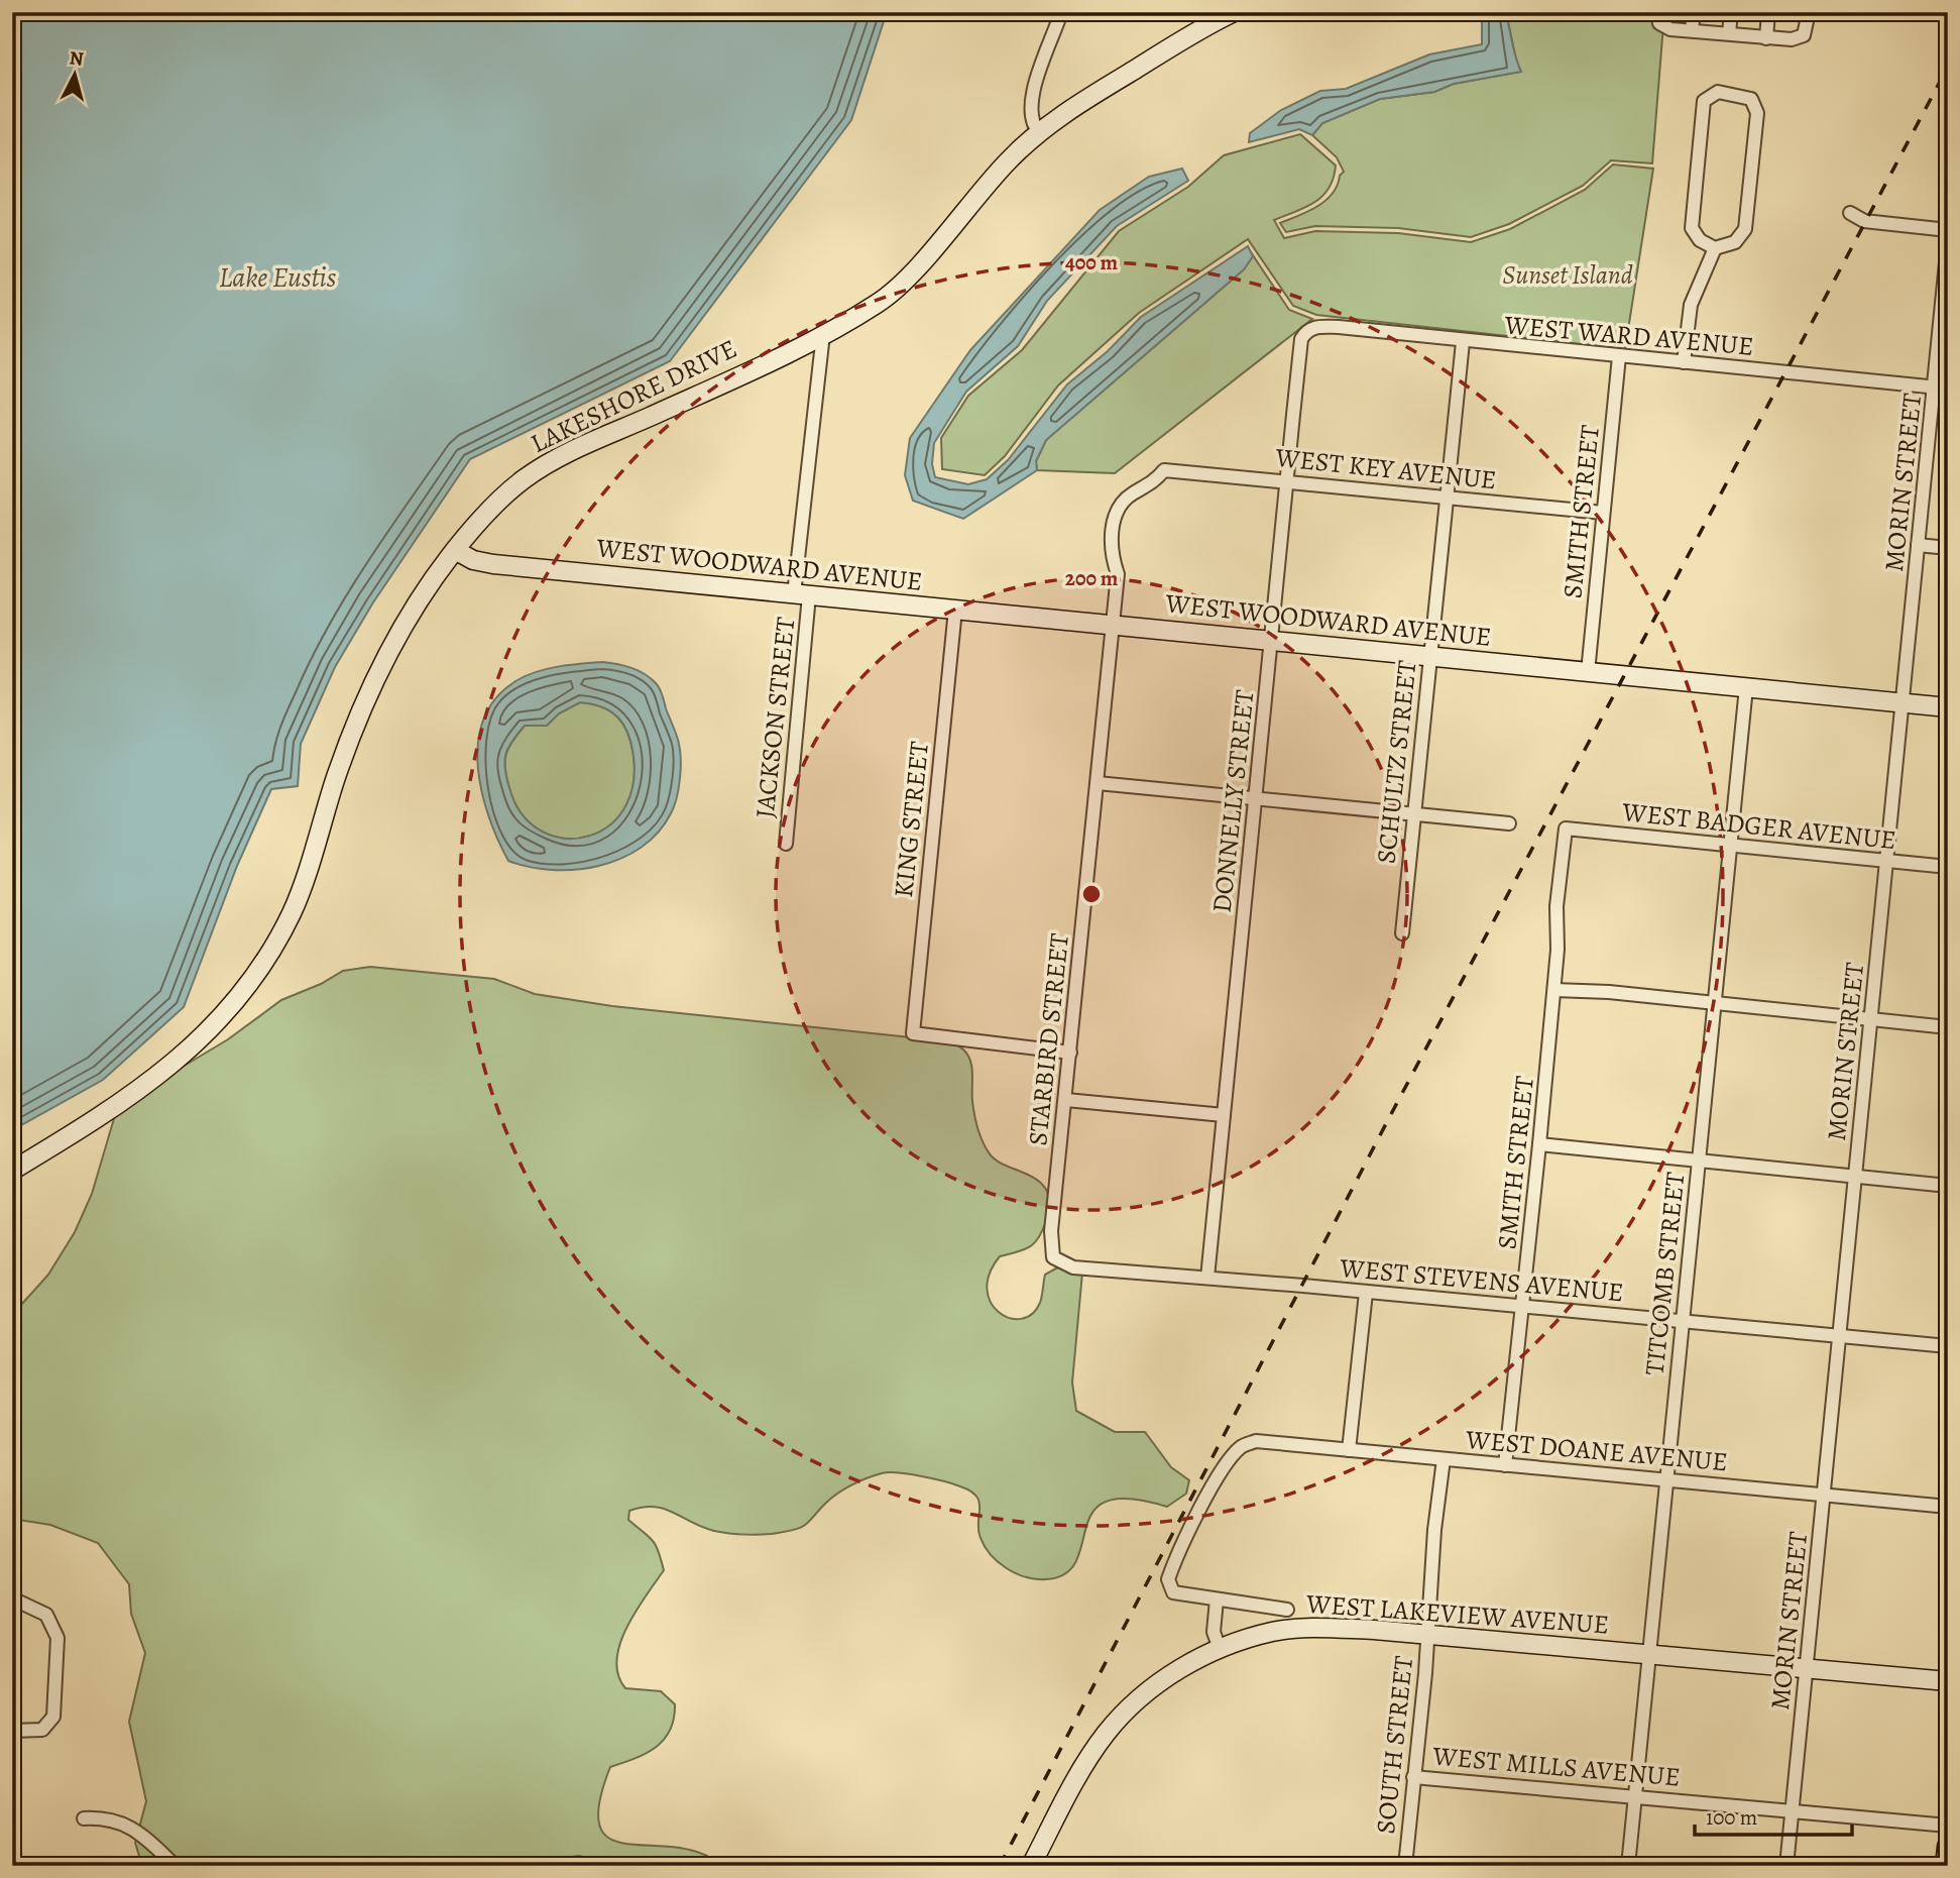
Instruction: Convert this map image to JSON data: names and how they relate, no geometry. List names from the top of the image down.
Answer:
{
  "streets": {
    "street": [
      "WEST WARD AVENUE",
      "LAKESHORE DRIVE",
      "WEST KEY AVENUE",
      "MORIN STREET",
      "SMITH STREET",
      "WEST WOODWARD AVENUE",
      "JACKSON STREET",
      "SCHULTZ STREET",
      "DONNELLY STREET",
      "KING STREET",
      "WEST BADGER AVENUE",
      "STARBIRD STREET",
      "TITCOMB STREET",
      "WEST STEVENS AVENUE",
      "WEST DOANE AVENUE",
      "WEST LAKEVIEW AVENUE",
      "SOUTH STREET",
      "WEST MILLS AVENUE"
    ]
  },
  "crossings": [
    ["WEST WARD AVENUE", "MORIN STREET"],
    ["WEST WARD AVENUE", "SMITH STREET"],
    ["WEST WARD AVENUE", "SCHULTZ STREET"],
    ["WEST WARD AVENUE", "DONNELLY STREET"],
    ["LAKESHORE DRIVE", "WEST WOODWARD AVENUE"],
    ["LAKESHORE DRIVE", "JACKSON STREET"],
    ["WEST KEY AVENUE", "SMITH STREET"],
    ["WEST KEY AVENUE", "SCHULTZ STREET"],
    ["WEST KEY AVENUE", "DONNELLY STREET"],
    ["WEST KEY AVENUE", "STARBIRD STREET"],
    ["MORIN STREET", "WEST WOODWARD AVENUE"],
    ["MORIN STREET", "WEST BADGER AVENUE"],
    ["MORIN STREET", "WEST STEVENS AVENUE"],
    ["MORIN STREET", "WEST DOANE AVENUE"],
    ["MORIN STREET", "WEST LAKEVIEW AVENUE"],
    ["MORIN STREET", "WEST MILLS AVENUE"],
    ["SMITH STREET", "WEST WOODWARD AVENUE"],
    ["SMITH STREET", "WEST BADGER AVENUE"],
    ["SMITH STREET", "WEST STEVENS AVENUE"],
    ["SMITH STREET", "WEST DOANE AVENUE"],
    ["WEST WOODWARD AVENUE", "JACKSON STREET"],
    ["WEST WOODWARD AVENUE", "SCHULTZ STREET"],
    ["WEST WOODWARD AVENUE", "DONNELLY STREET"],
    ["WEST WOODWARD AVENUE", "KING STREET"],
    ["WEST WOODWARD AVENUE", "STARBIRD STREET"],
    ["WEST WOODWARD AVENUE", "TITCOMB STREET"],
    ["DONNELLY STREET", "WEST STEVENS AVENUE"],
    ["KING STREET", "STARBIRD STREET"],
    ["WEST BADGER AVENUE", "TITCOMB STREET"],
    ["STARBIRD STREET", "WEST STEVENS AVENUE"],
    ["TITCOMB STREET", "WEST STEVENS AVENUE"],
    ["TITCOMB STREET", "WEST DOANE AVENUE"],
    ["TITCOMB STREET", "WEST LAKEVIEW AVENUE"],
    ["TITCOMB STREET", "WEST MILLS AVENUE"],
    ["WEST DOANE AVENUE", "SOUTH STREET"],
    ["WEST LAKEVIEW AVENUE", "SOUTH STREET"],
    ["SOUTH STREET", "WEST MILLS AVENUE"]
  ],
  "water": ["Lake Eustis"],
  "parks": ["Sunset Island"],
  "scale_bar": "100 m",
  "north": "top",
  "rings": ["400 m", "200 m"]
}
